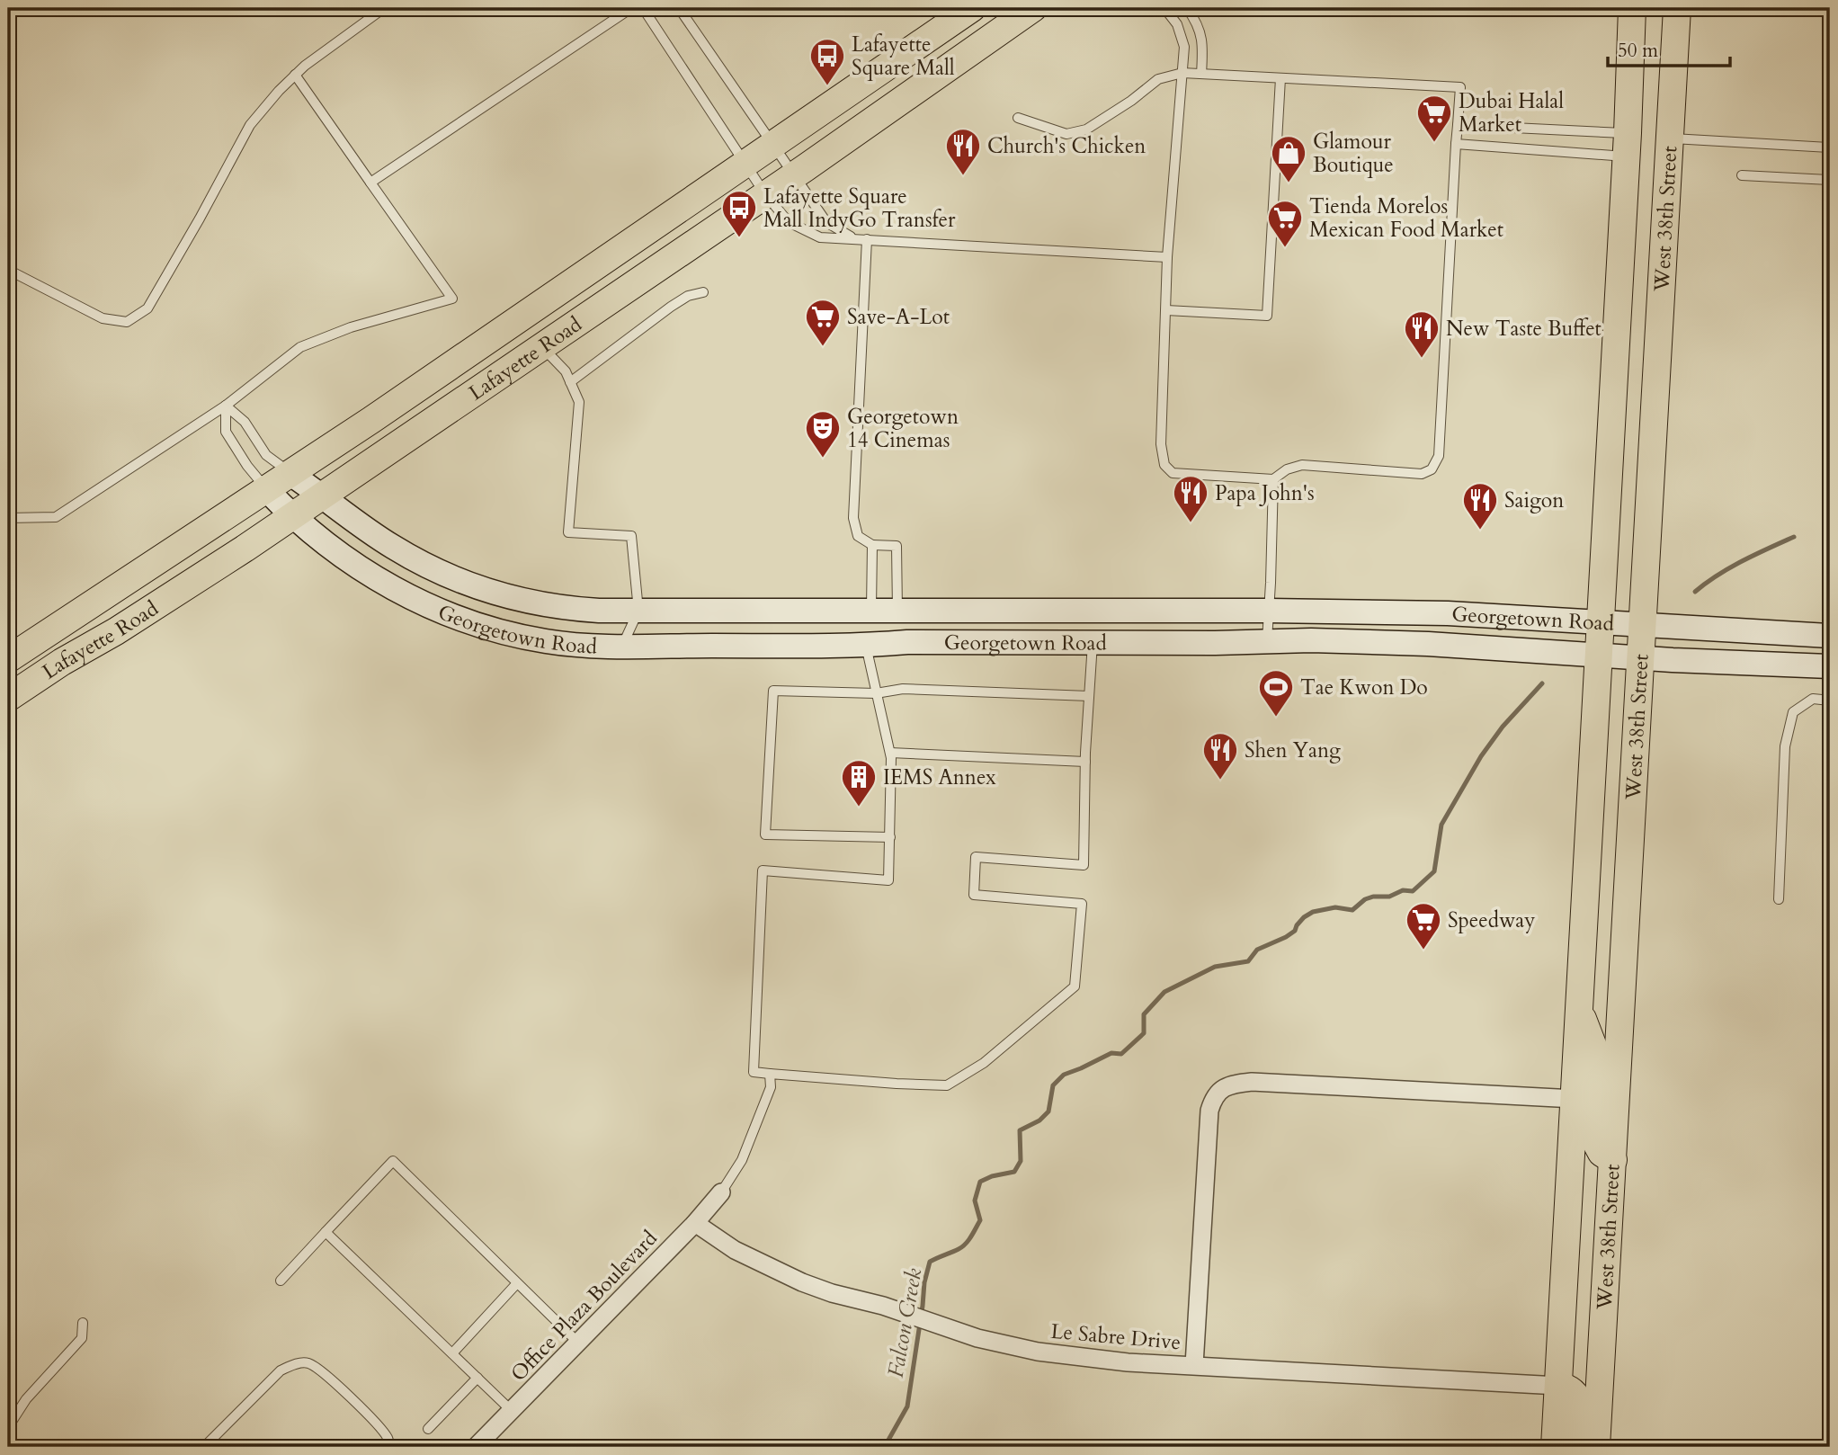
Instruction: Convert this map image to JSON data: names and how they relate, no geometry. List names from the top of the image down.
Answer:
{
  "streets": {
    "main road": ["West 38th Street", "Lafayette Road", "Georgetown Road"],
    "street": ["Office Plaza Boulevard", "Le Sabre Drive"]
  },
  "crossings": [
    ["West 38th Street", "Georgetown Road"],
    ["West 38th Street", "Le Sabre Drive"],
    ["Lafayette Road", "Georgetown Road"],
    ["Office Plaza Boulevard", "Le Sabre Drive"]
  ],
  "water": ["Falcon Creek"],
  "places": {
    "bus stop": ["Lafayette Square Mall", "Lafayette Square Mall IndyGo Transfer"],
    "supermarket": [
      "Dubai Halal Market",
      "Tienda Morelos Mexican Food Market",
      "Save-A-Lot",
      "Speedway"
    ],
    "restaurant": [
      "Church's Chicken",
      "New Taste Buffet",
      "Papa John's",
      "Saigon",
      "Shen Yang"
    ],
    "shop": ["Glamour Boutique"],
    "theatre": ["Georgetown 14 Cinemas"],
    "sports": ["Tae Kwon Do"],
    "building": ["IEMS Annex"]
  },
  "scale_bar": "50 m"
}
